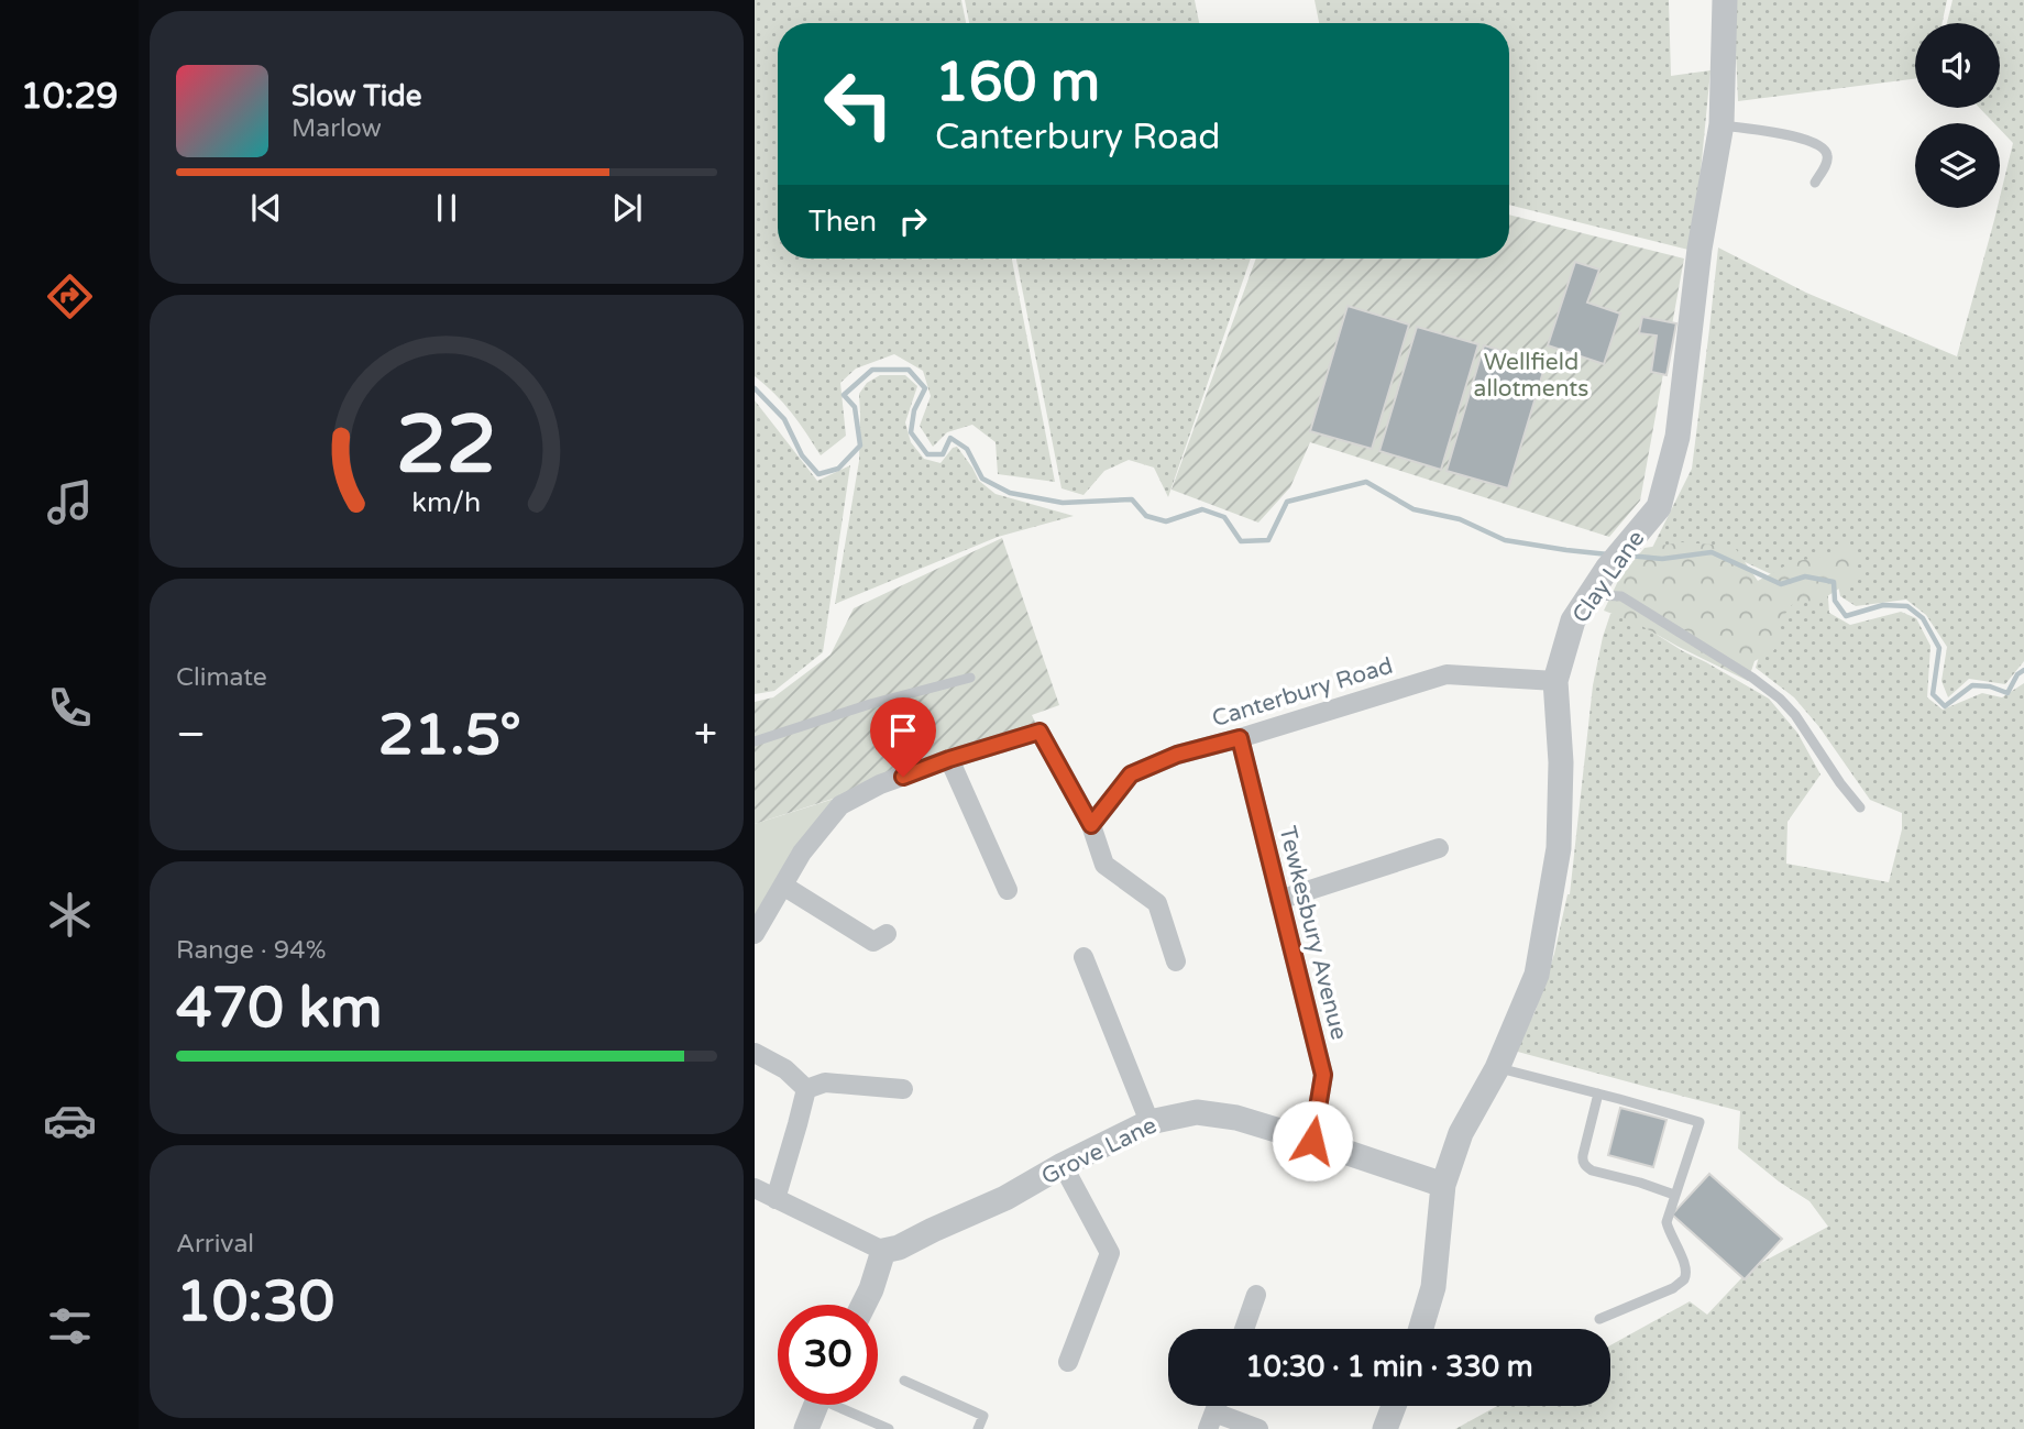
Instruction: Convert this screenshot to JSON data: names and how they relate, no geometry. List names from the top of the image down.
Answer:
{
  "streets": {
    "street": [
      "Clay Lane",
      "Canterbury Road",
      "Tewkesbury Avenue",
      "Grove Lane"
    ]
  },
  "crossings": [
    ["Clay Lane", "Canterbury Road"],
    ["Clay Lane", "Grove Lane"],
    ["Canterbury Road", "Tewkesbury Avenue"],
    ["Tewkesbury Avenue", "Grove Lane"]
  ],
  "parks": ["Wellfield allotments"],
  "page": {
    "tabs": "10:29",
    "turn": ["160 m", "Canterbury Road"],
    "song": ["Slow Tide", "Marlow"],
    "then": "Then",
    "tile": [
      "Climate",
      ["Range · 94%", "470 km"],
      ["Arrival", "10:30"]
    ],
    "heat": ["−", "21.5°", "+"],
    "limit": "30",
    "trip": "10:30 · 1 min · 330 m",
    "gauge": ["22", "km/h"]
  }
}
